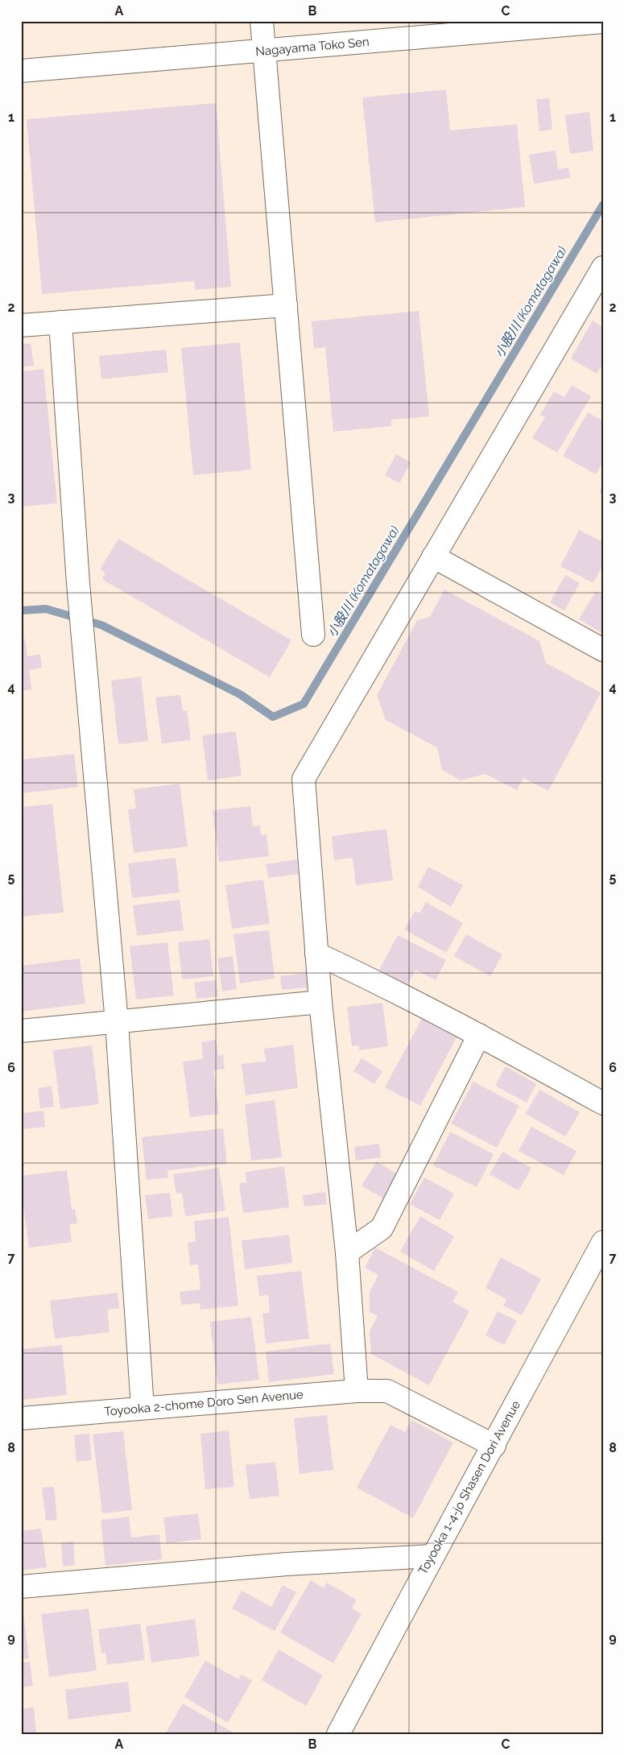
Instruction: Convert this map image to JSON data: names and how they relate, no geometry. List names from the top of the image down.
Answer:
{
  "streets": {
    "street": ["Nagayama Toko Sen", "Toyooka 2-chome Doro Sen Avenue", "Toyooka 1-4-jo Shasen Dori Avenue"]
  },
  "crossings": [
    ["Toyooka 2-chome Doro Sen Avenue", "Toyooka 1-4-jo Shasen Dori Avenue"]
  ],
  "water": ["小股川 (Komatagawa)"],
  "grid": {
    "columns": ["A", "B", "C"],
    "rows": [
      "1",
      "2",
      "3",
      "4",
      "5",
      "6",
      "7",
      "8",
      "9"
    ]
  }
}
